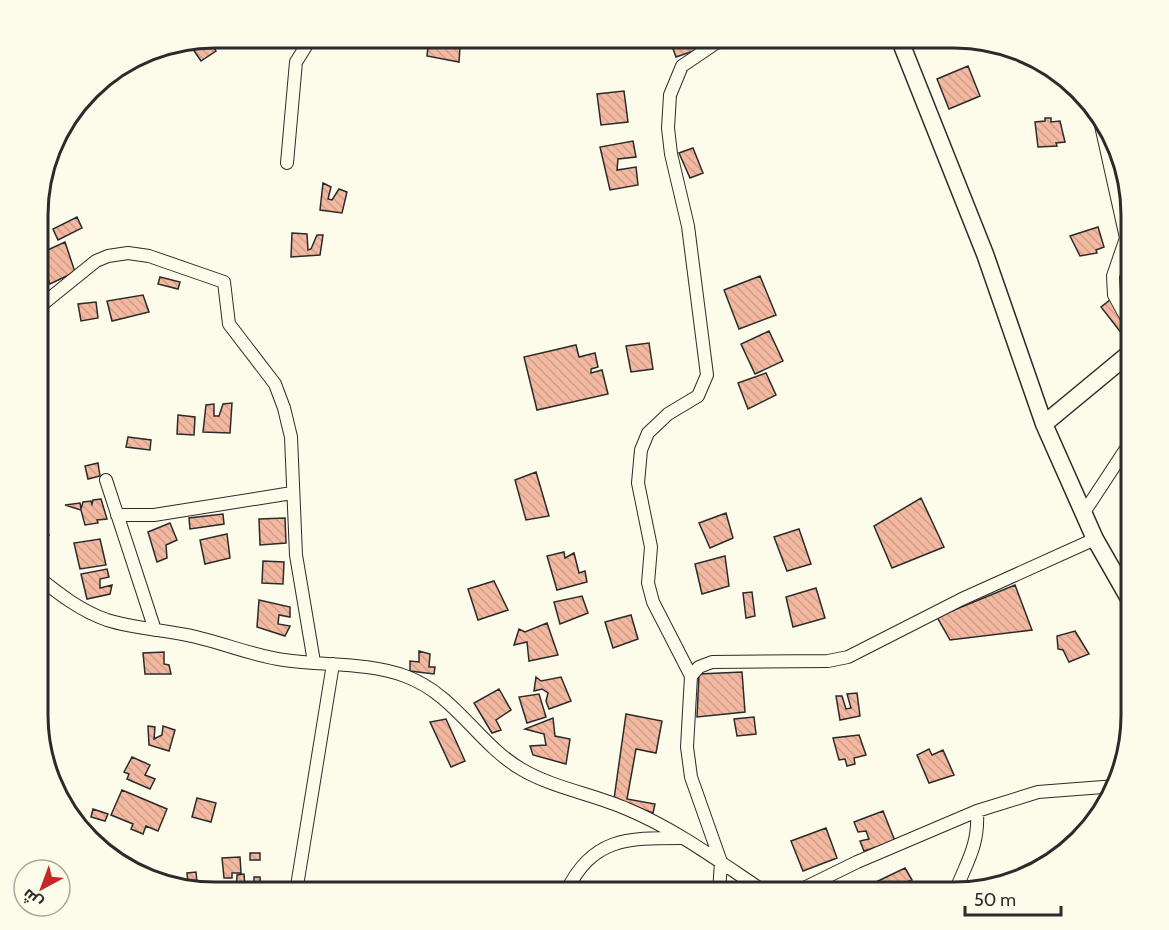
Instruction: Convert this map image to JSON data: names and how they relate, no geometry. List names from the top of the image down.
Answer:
{
  "scale_bar": "50 m",
  "north": "bottom left"
}
